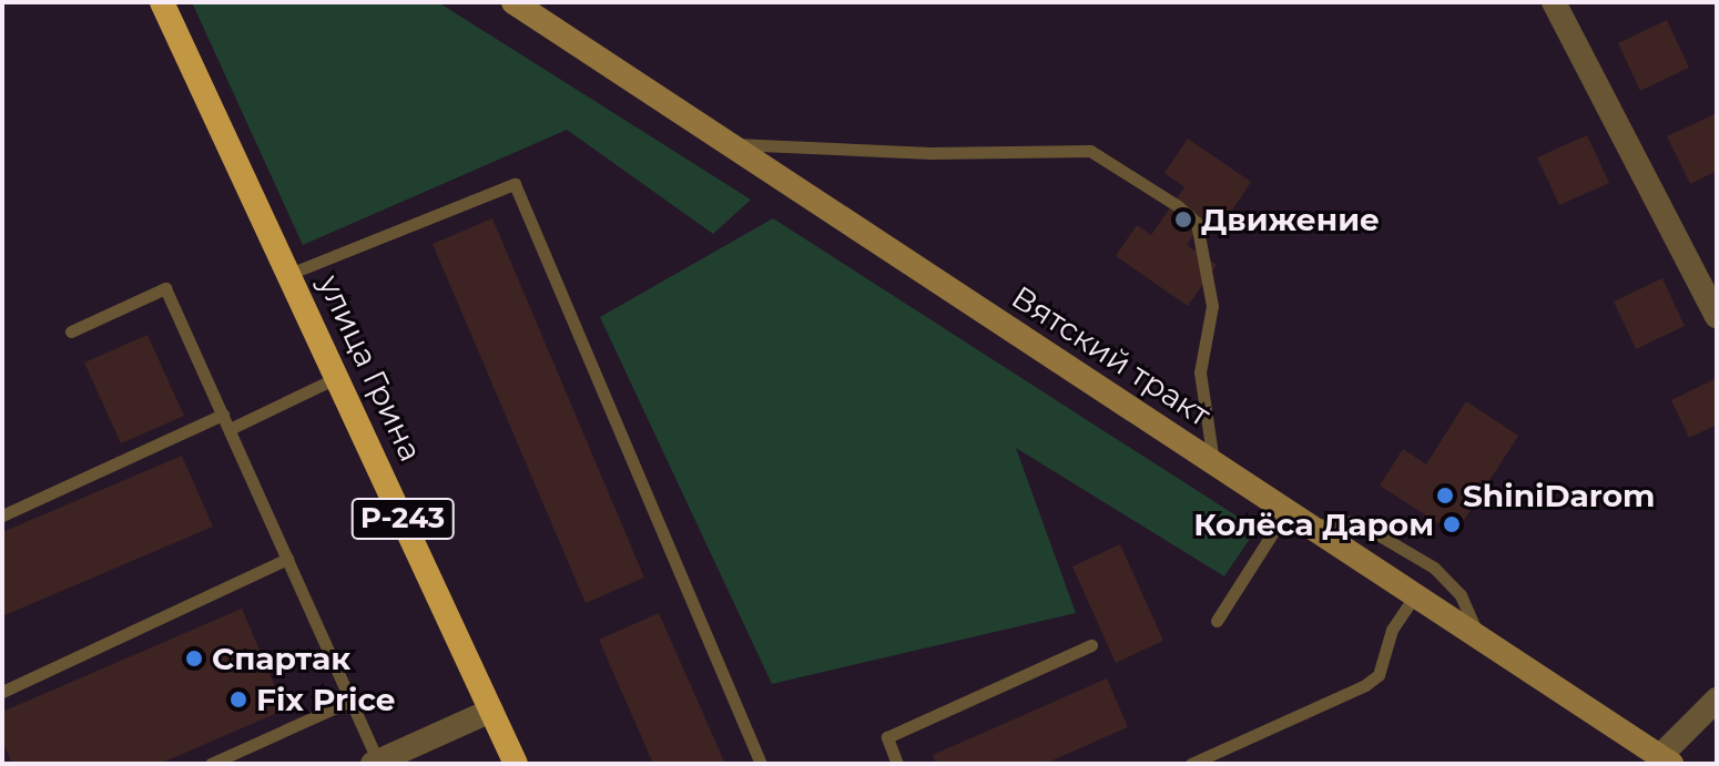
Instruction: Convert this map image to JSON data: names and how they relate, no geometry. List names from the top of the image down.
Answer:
{
  "streets": {
    "highway": ["улица Грина", "Р-243"],
    "main road": ["Вятский тракт"]
  },
  "places": [
    "Движение",
    "ShiniDarom",
    "Колёса Даром",
    "Спартак",
    "Fix Price"
  ]
}
